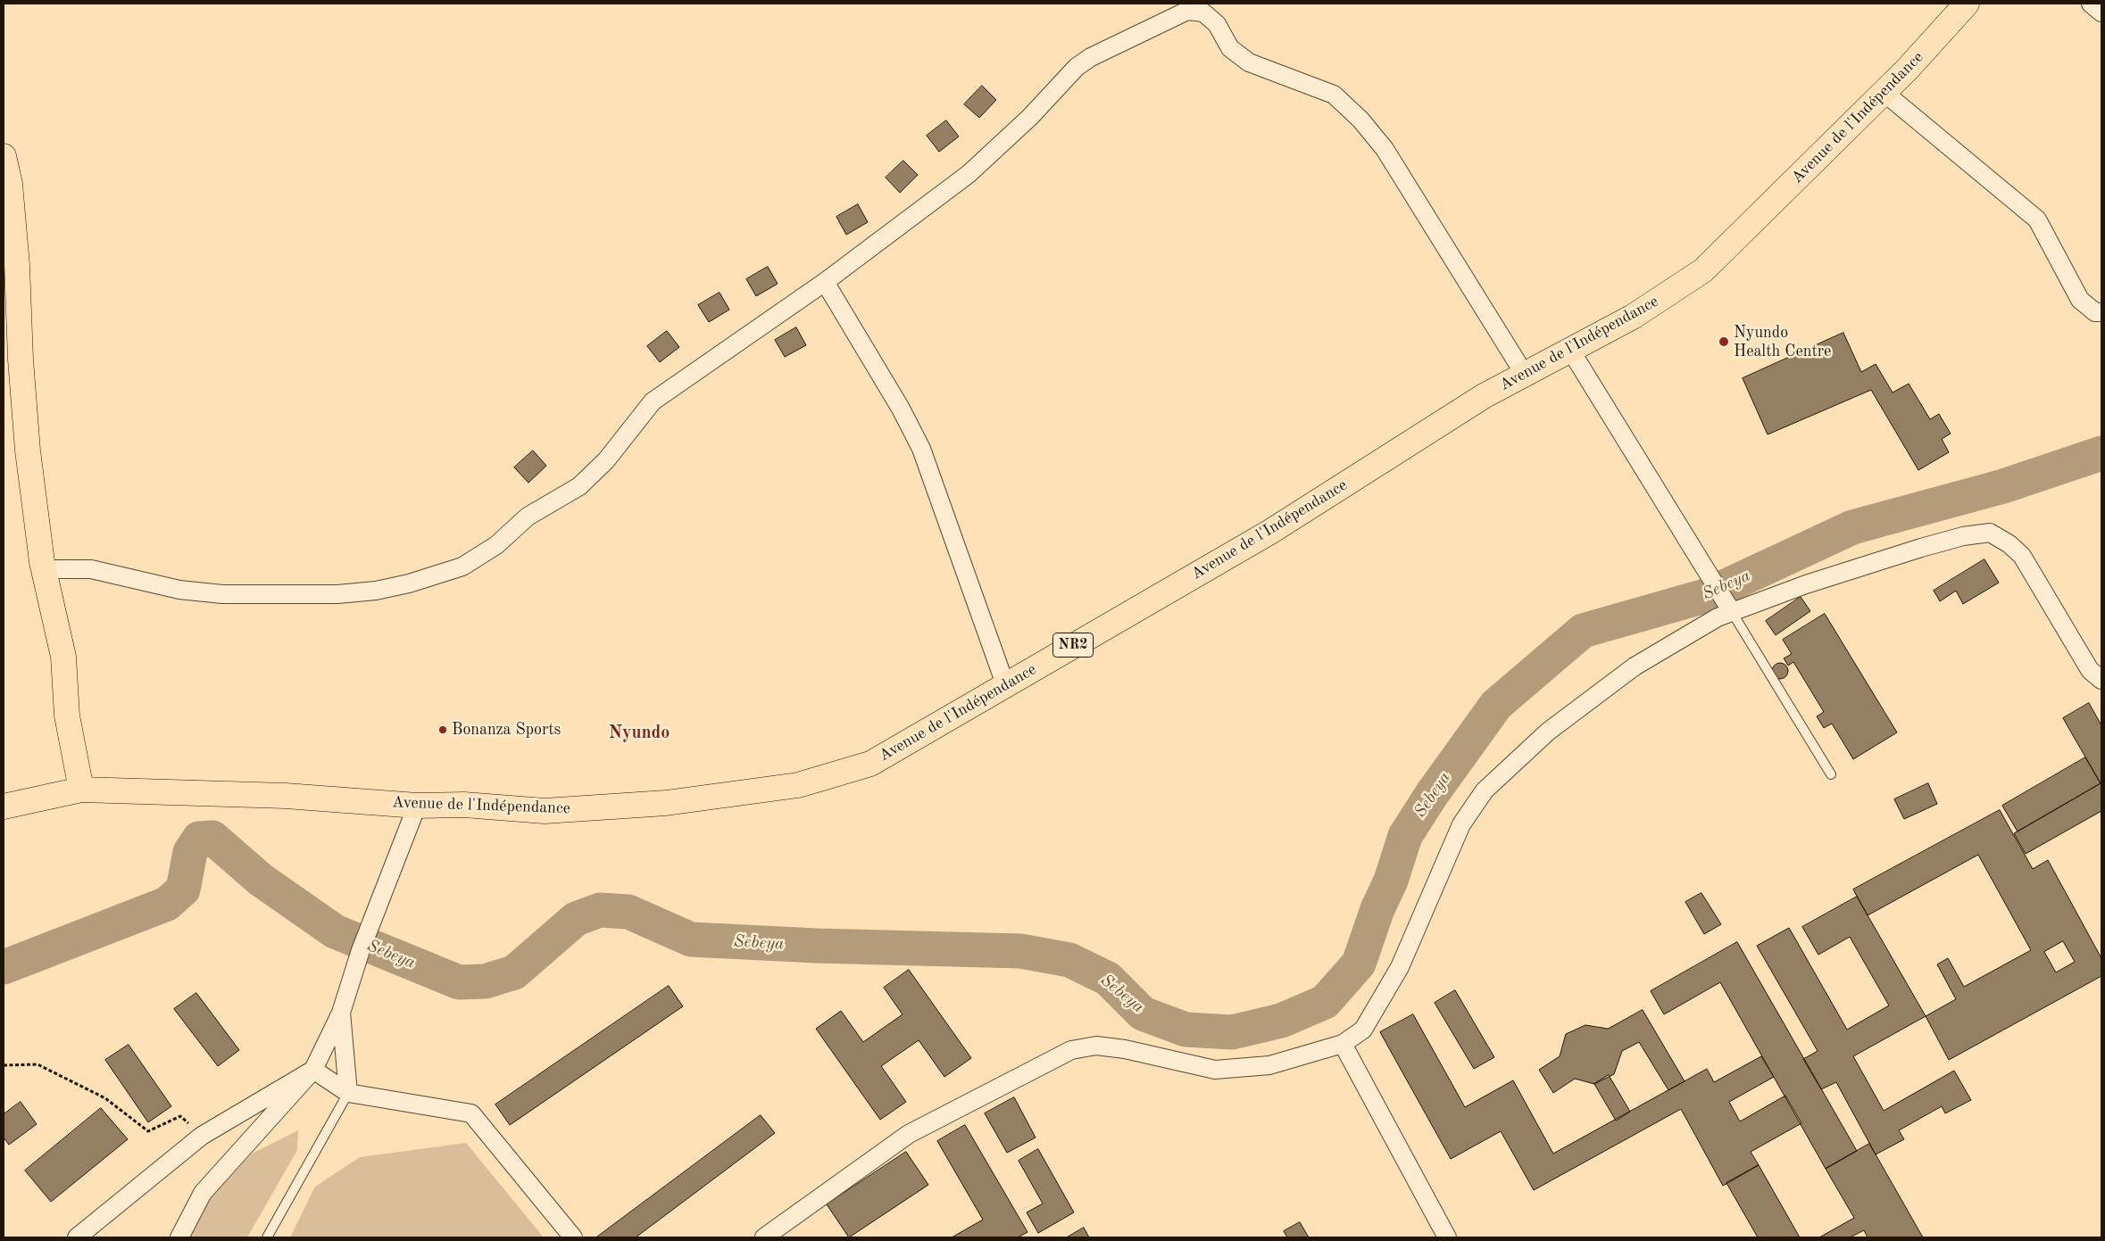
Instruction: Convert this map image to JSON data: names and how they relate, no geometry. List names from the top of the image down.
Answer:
{
  "streets": {
    "main road": ["Avenue de l'Indépendance", "NR2"]
  },
  "districts": ["Nyundo"],
  "water": ["Sebeya"],
  "places": ["Nyundo Health Centre", "Bonanza Sports"]
}
